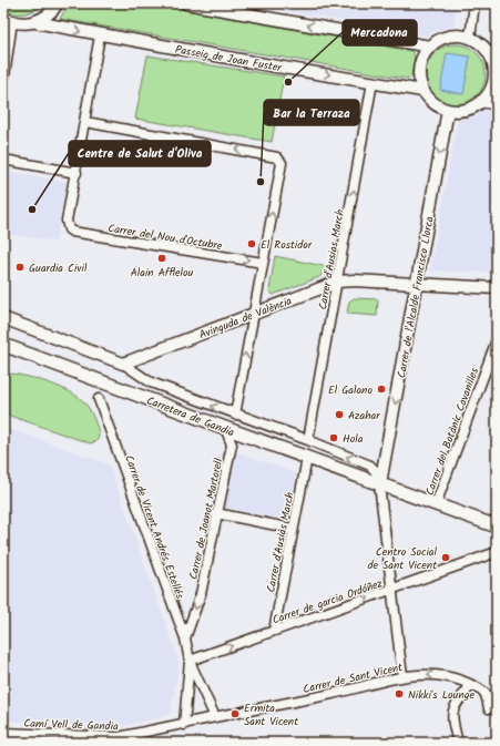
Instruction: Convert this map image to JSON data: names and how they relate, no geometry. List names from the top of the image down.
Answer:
{
  "streets": {
    "main road": ["Carretera de Gandia"],
    "street": [
      "Passeig de Joan Fuster",
      "Carrer del Nou d'Octubre",
      "Carrer d'Ausias March",
      "Carrer de l'Alcalde Francisco Llorca",
      "Avinguda de València",
      "Carrer del Botànic Cavanilles",
      "Carrer de Joanot Martorell",
      "Carrer de Vicent Andrés Estellés",
      "Carrer d'Ausiàs March",
      "Carrer de garcia Ordóñez",
      "Carrer de Sant Vicent",
      "Camí Vell de Gandia"
    ]
  },
  "crossings": [
    ["Passeig de Joan Fuster", "Carrer d'Ausias March"],
    ["Passeig de Joan Fuster", "Carrer de l'Alcalde Francisco Llorca"],
    ["Carrer d'Ausias March", "Avinguda de València"],
    ["Carrer d'Ausias March", "Carretera de Gandia"],
    ["Carrer de l'Alcalde Francisco Llorca", "Avinguda de València"],
    ["Carrer de l'Alcalde Francisco Llorca", "Carretera de Gandia"],
    ["Avinguda de València", "Carretera de Gandia"],
    ["Carretera de Gandia", "Carrer del Botànic Cavanilles"],
    ["Carretera de Gandia", "Carrer de Joanot Martorell"],
    ["Carretera de Gandia", "Carrer d'Ausiàs March"],
    ["Carrer de Joanot Martorell", "Carrer de Vicent Andrés Estellés"],
    ["Carrer de Vicent Andrés Estellés", "Carrer de garcia Ordóñez"],
    ["Carrer de Vicent Andrés Estellés", "Carrer de Sant Vicent"],
    ["Carrer de Vicent Andrés Estellés", "Camí Vell de Gandia"],
    ["Carrer d'Ausiàs March", "Carrer de garcia Ordóñez"],
    ["Carrer de Sant Vicent", "Camí Vell de Gandia"]
  ],
  "one_way": [
    "Carrer del Nou d'Octubre",
    "Carrer d'Ausias March",
    "Carrer de l'Alcalde Francisco Llorca",
    "Carrer de Joanot Martorell",
    "Carrer de garcia Ordóñez"
  ],
  "places": [
    "Mercadona",
    "Bar la Terraza",
    "Centre de Salut d'Oliva",
    "El Rostidor",
    "Alain Afflelou",
    "Guardia Civil",
    "El Galano",
    "Azahar",
    "Hola",
    "Centro Social de Sant Vicent",
    "Nikki's Lounge",
    "Ermita Sant Vicent"
  ]
}
